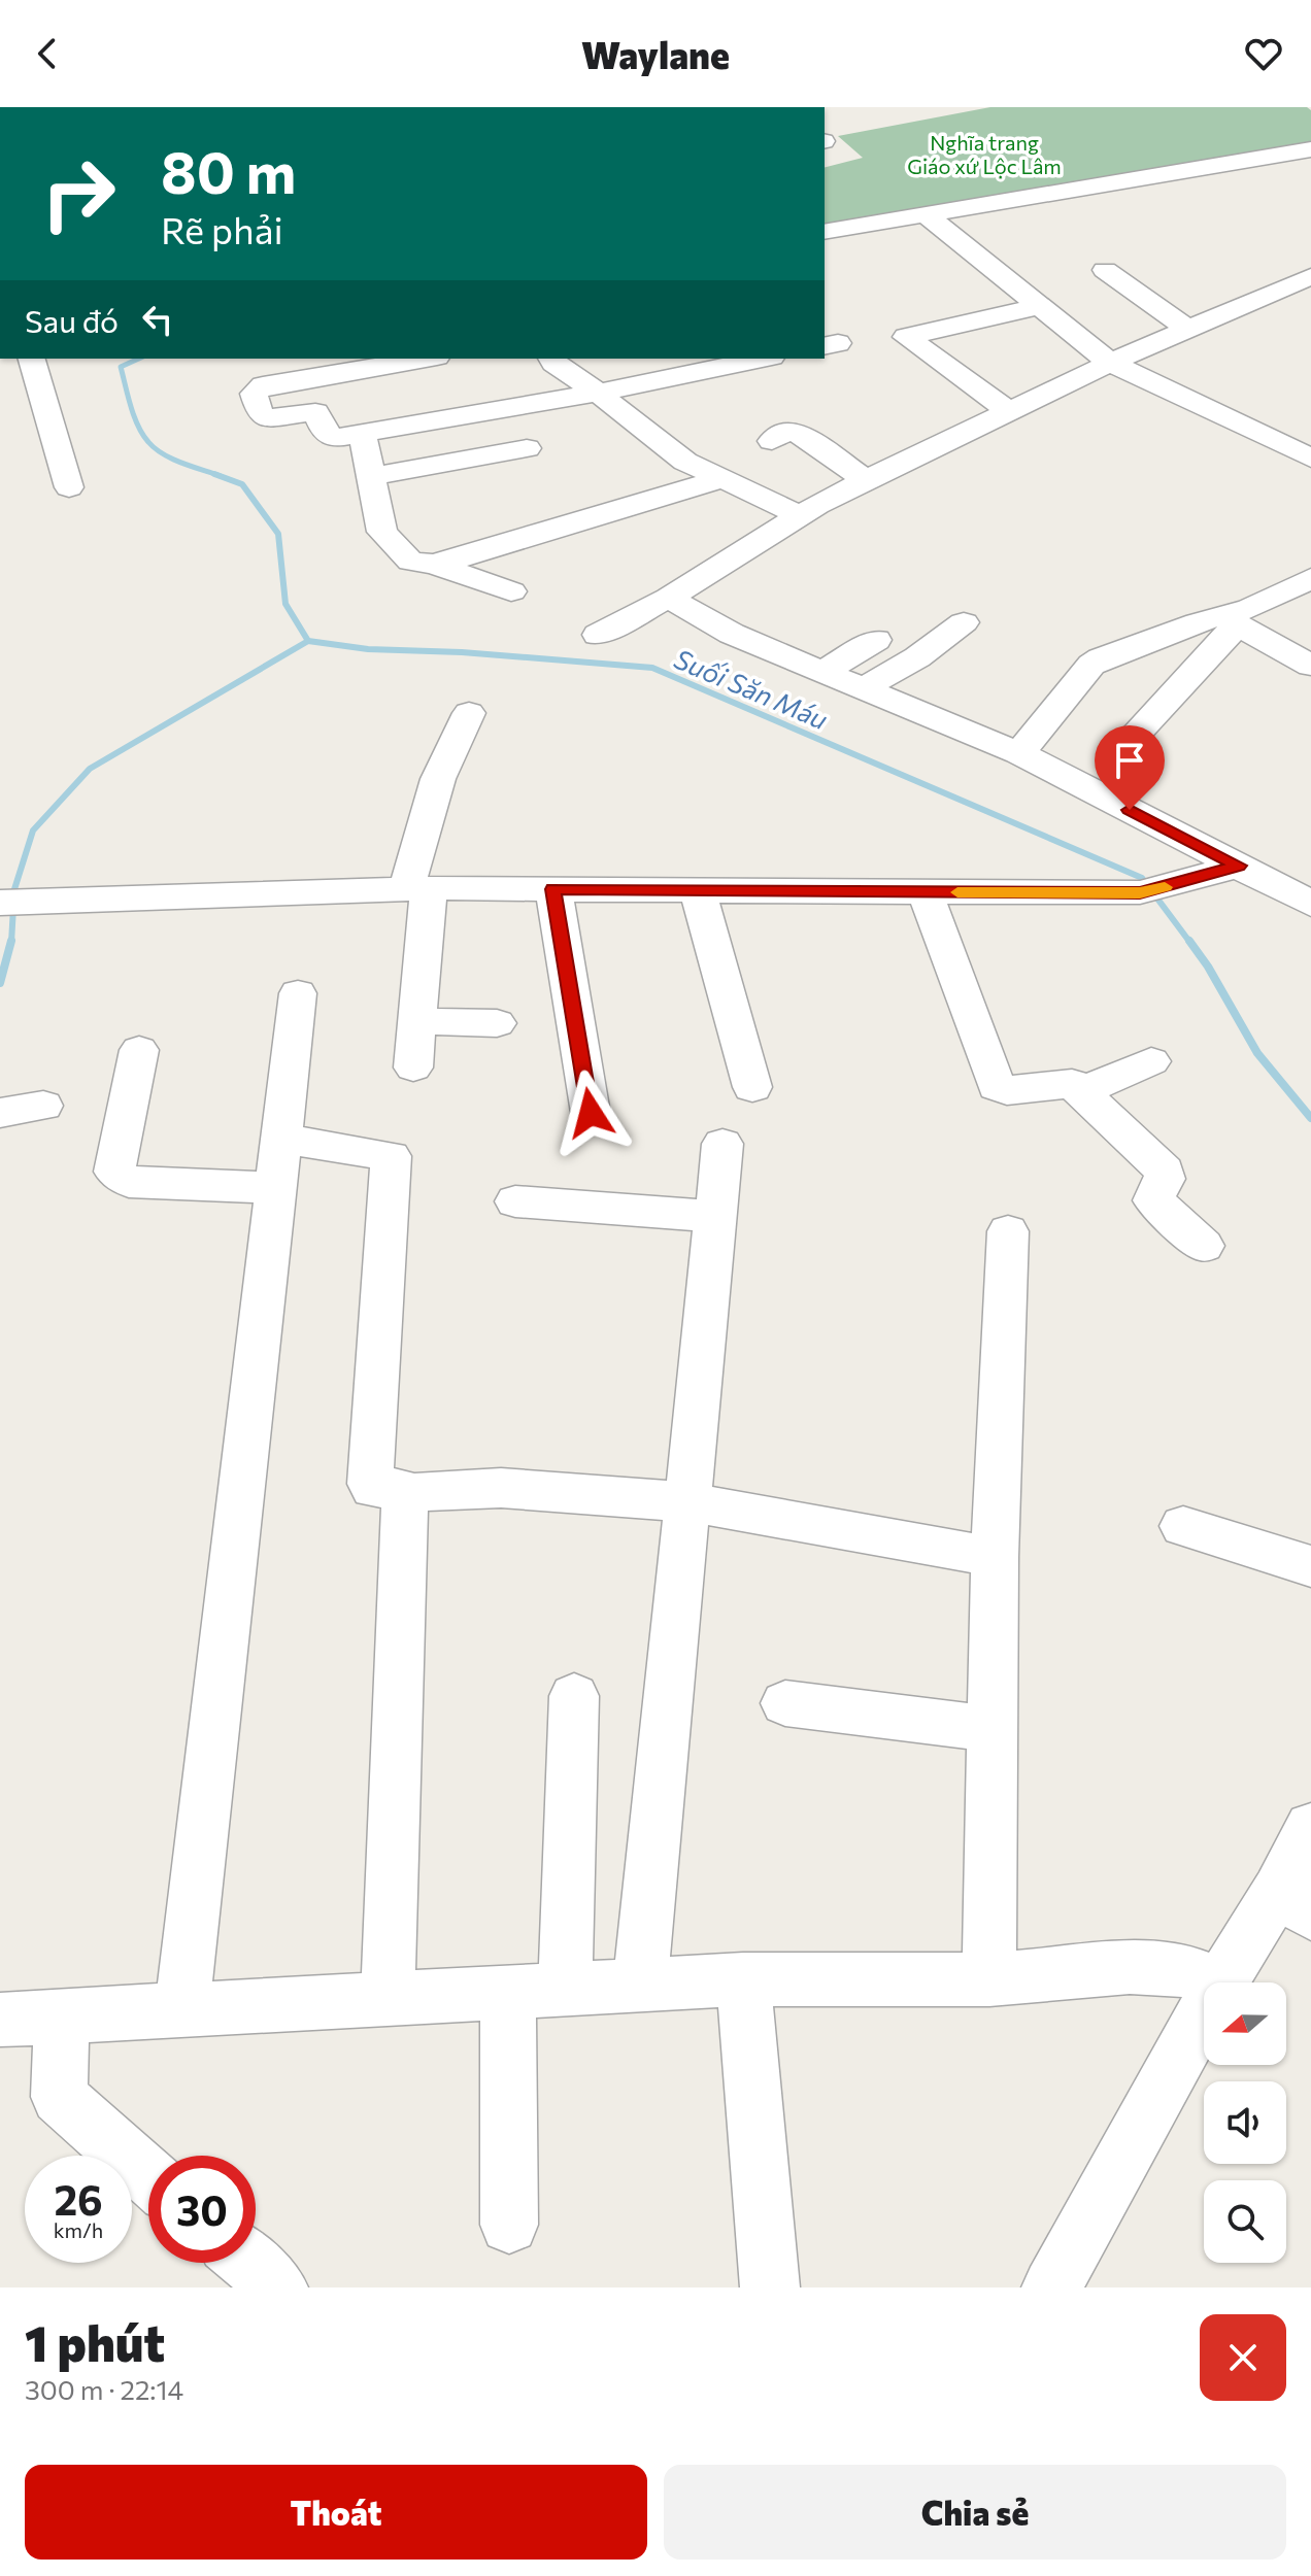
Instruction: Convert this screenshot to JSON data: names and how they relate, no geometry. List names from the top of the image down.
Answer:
{
  "water": ["Suối Săn Máu"],
  "parks": ["Nghĩa trang Giáo xứ Lộc Lâm"],
  "north": "left",
  "page": {
    "header": "Waylane",
    "turn": ["80 m", "Rẽ phải"],
    "then": "Sau đó",
    "speed": "26 km/h",
    "limit": "30",
    "heading": ["1 phút", "300 m · 22:14"],
    "buttons": ["Thoát", "Chia sẻ"]
  }
}
